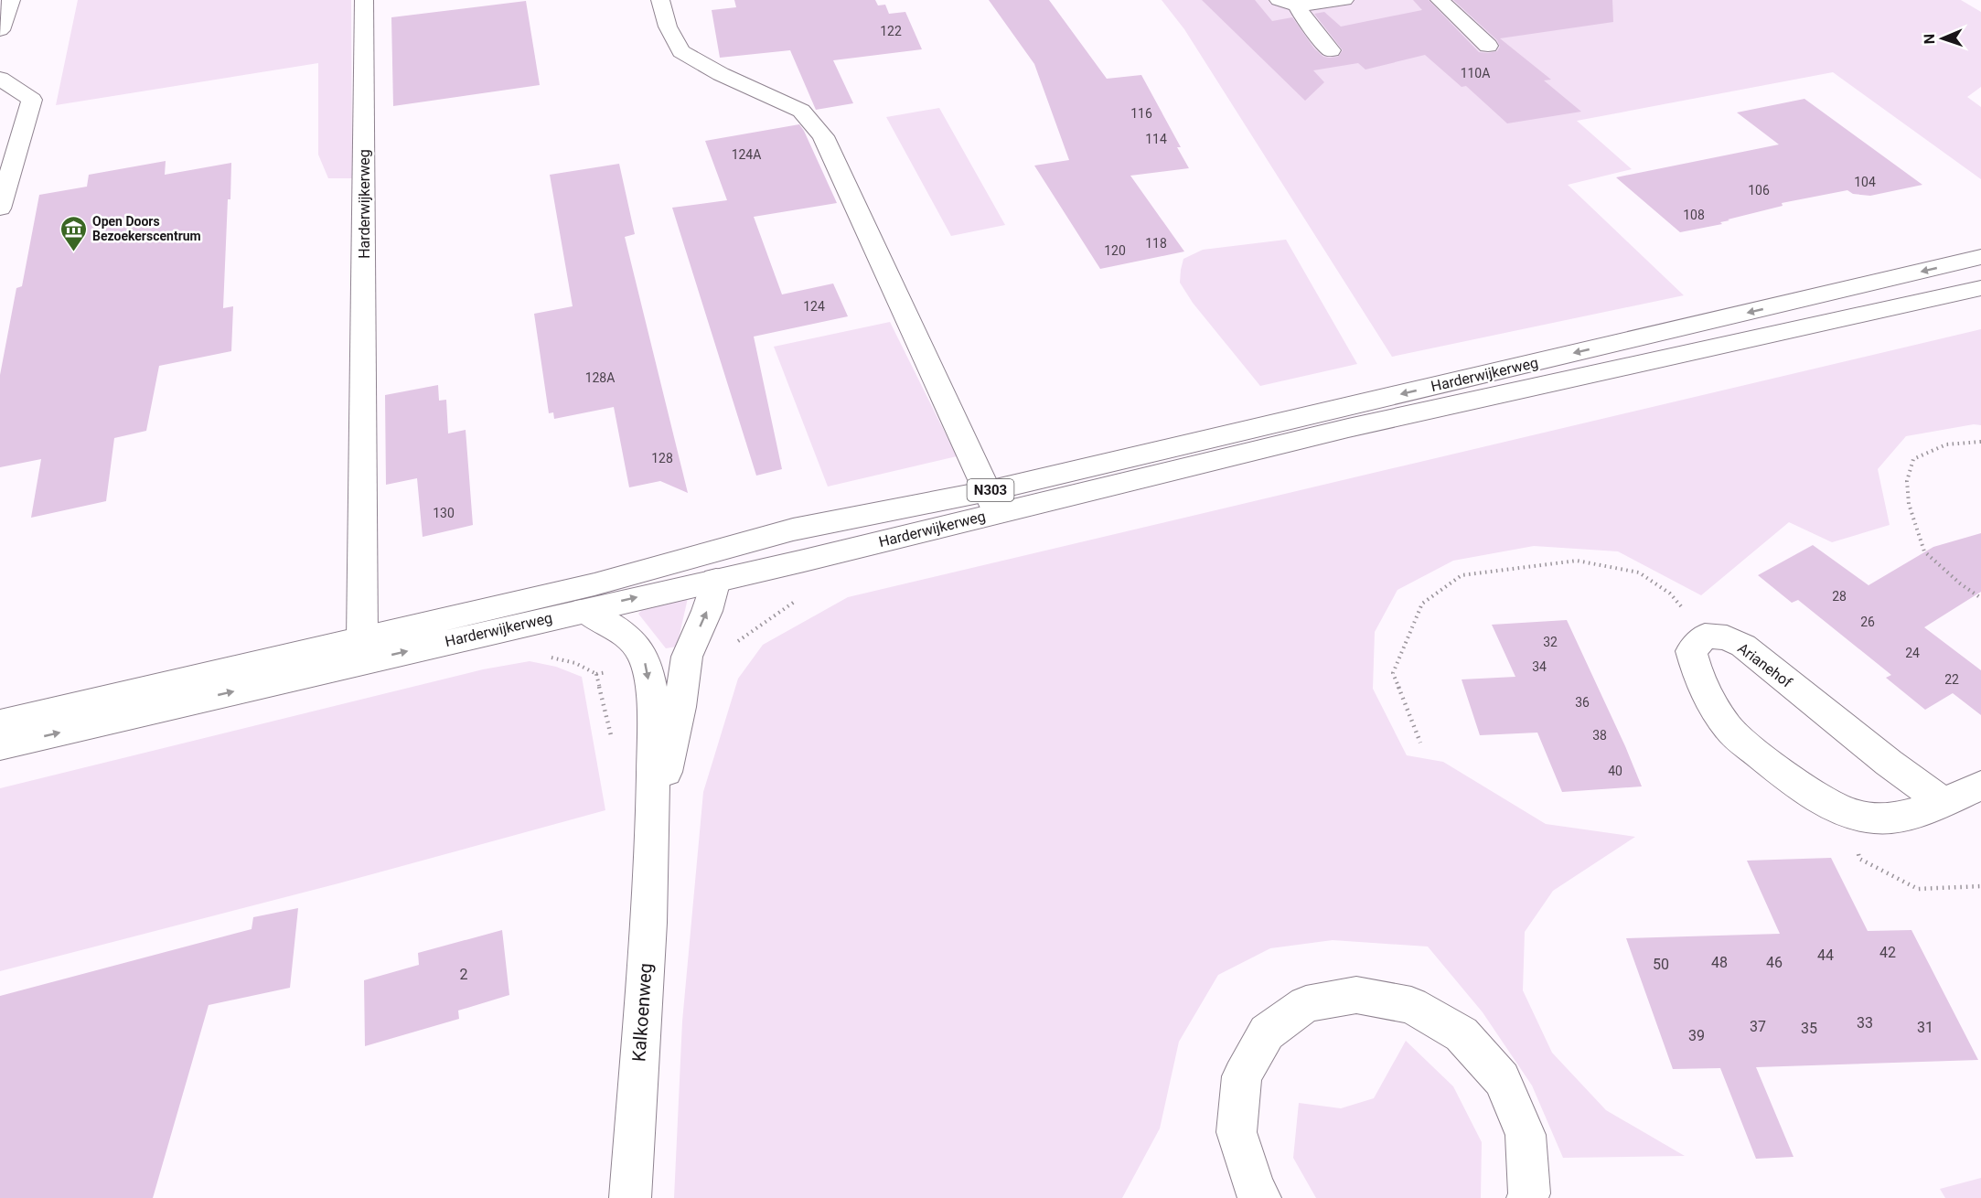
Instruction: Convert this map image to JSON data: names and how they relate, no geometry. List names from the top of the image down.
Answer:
{
  "streets": {
    "main road": [
      "Harderwijkerweg",
      "N303",
      "Arianehof",
      "Kalkoenweg"
    ]
  },
  "crossings": [
    ["Harderwijkerweg", "Kalkoenweg"]
  ],
  "places": {
    "museum": ["Open Doors Bezoekerscentrum"]
  },
  "house_numbers": [
    "122",
    "110A",
    "116",
    "114",
    "124A",
    "104",
    "106",
    "108",
    "118",
    "120",
    "124",
    "128A",
    "128",
    "130",
    "28",
    "26",
    "32",
    "24",
    "34",
    "22",
    "36",
    "38",
    "40",
    "42",
    "44",
    "48",
    "46",
    "50",
    "2",
    "33",
    "37",
    "31",
    "35",
    "39"
  ],
  "north": "left"
}
